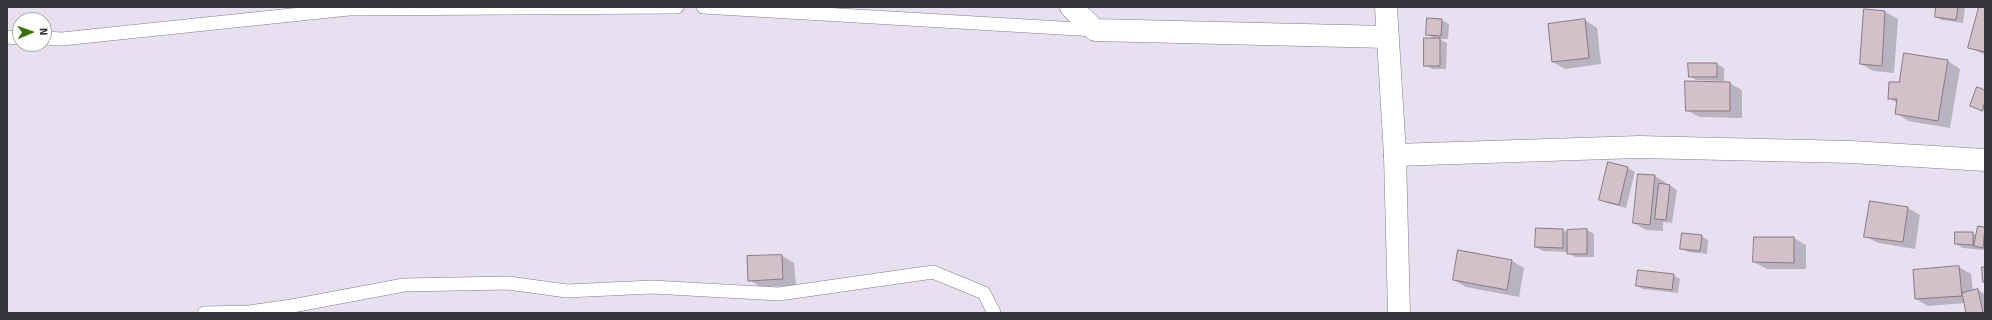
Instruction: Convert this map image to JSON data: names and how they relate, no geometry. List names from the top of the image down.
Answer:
{
  "north": "right"
}
